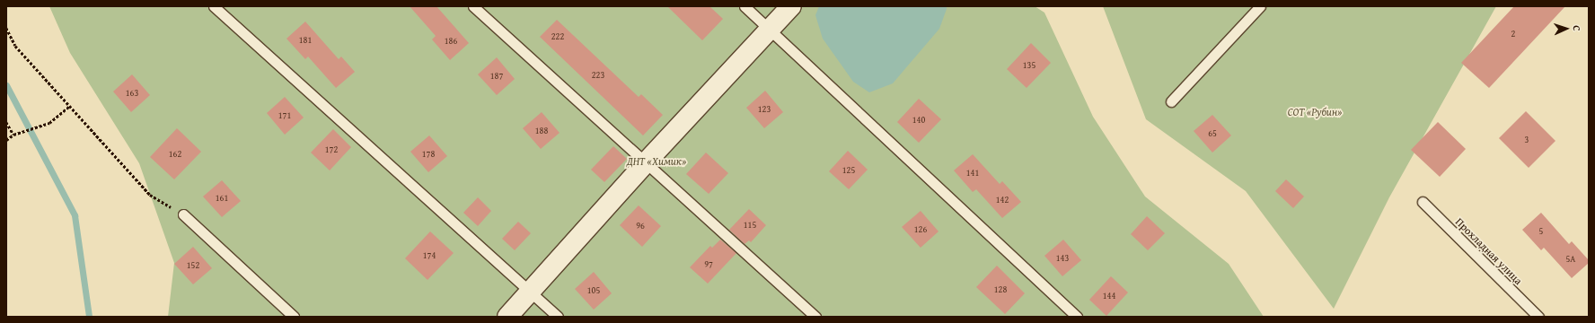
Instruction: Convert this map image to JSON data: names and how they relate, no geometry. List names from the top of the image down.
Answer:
{
  "streets": {
    "lane": ["Прохладная улица"]
  },
  "parks": ["СОТ «Рубин»", "ДНТ «Химик»"],
  "house_numbers": [
    "2",
    "222",
    "181",
    "186",
    "135",
    "223",
    "187",
    "163",
    "123",
    "171",
    "140",
    "188",
    "65",
    "3",
    "172",
    "162",
    "178",
    "125",
    "141",
    "161",
    "142",
    "115",
    "96",
    "126",
    "5",
    "174",
    "143",
    "5А",
    "97",
    "152",
    "128",
    "105",
    "144"
  ],
  "north": "right"
}
